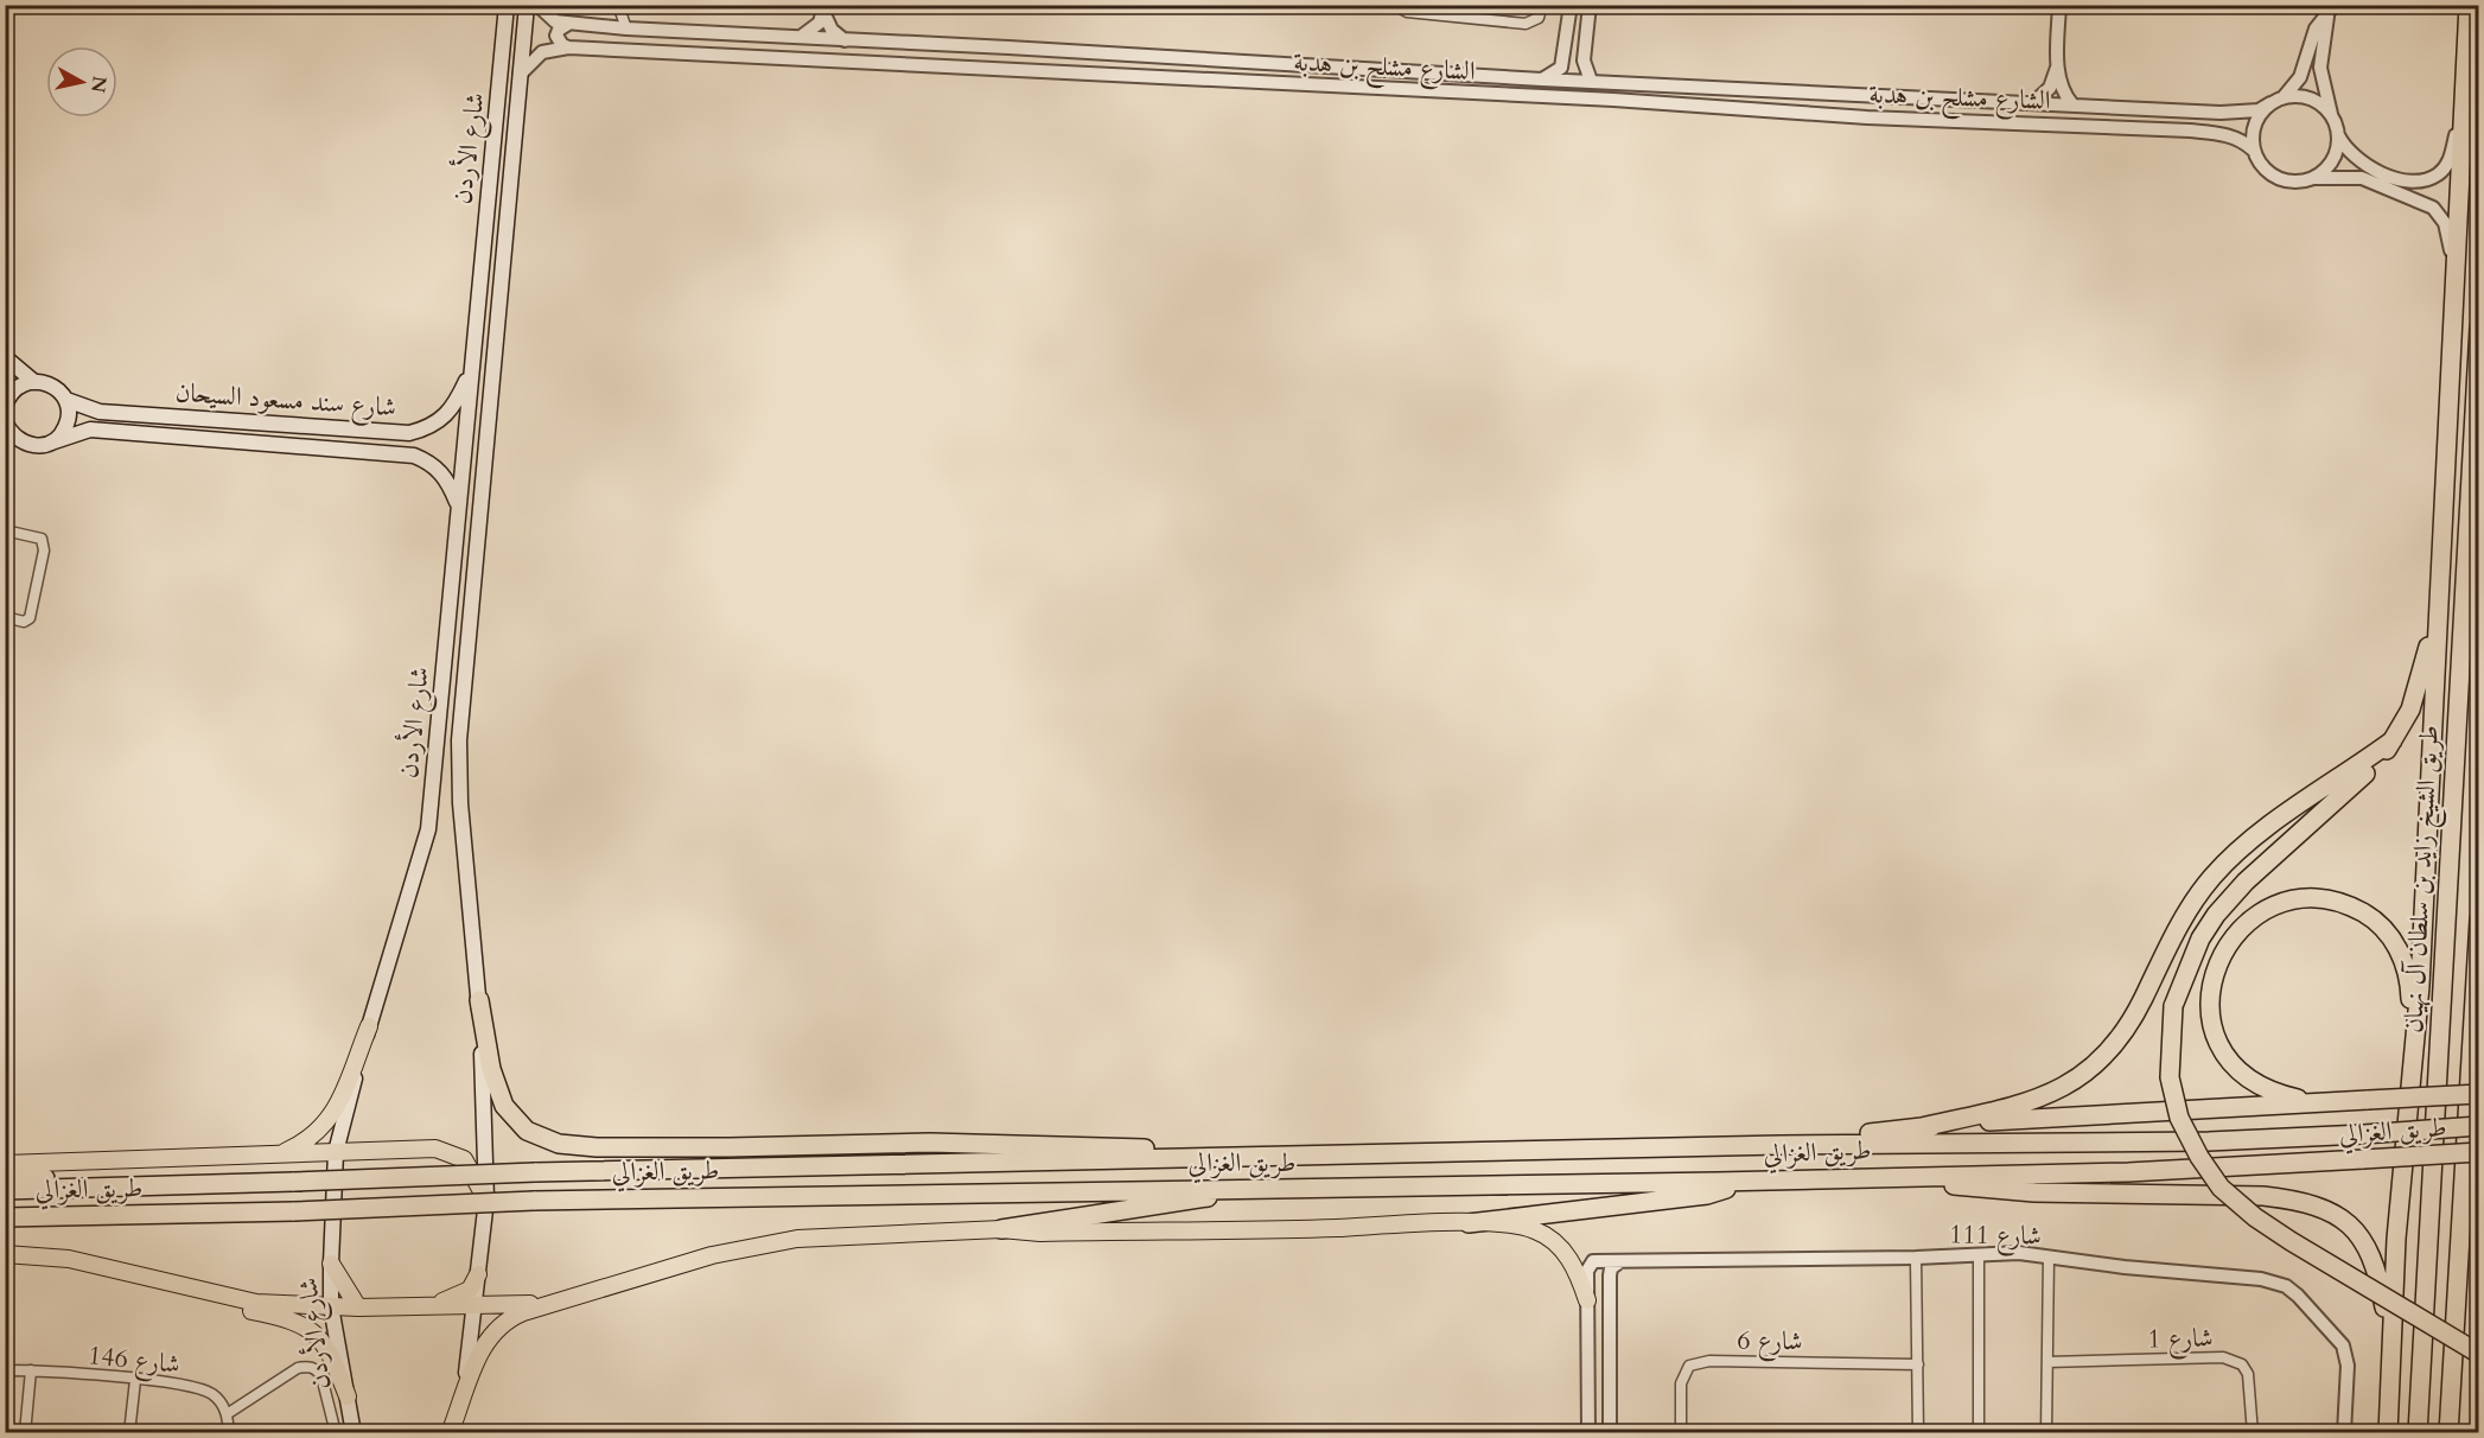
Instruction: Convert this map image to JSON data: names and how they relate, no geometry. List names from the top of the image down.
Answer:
{
  "streets": {
    "highway": ["طريق الشيخ زايد بن سلطان آل نهيان", "طريق الغزالي"],
    "main road": ["شارع الأردن", "شارع سند مسعود السيحان"],
    "street": [
      "الشارع مشلح بن هدبة",
      "شارع 111",
      "شارع 1",
      "شارع 6",
      "شارع 146"
    ]
  },
  "crossings": [
    ["الشارع مشلح بن هدبة", "شارع الأردن"],
    ["شارع الأردن", "شارع سند مسعود السيحان"]
  ],
  "north": "right"
}
